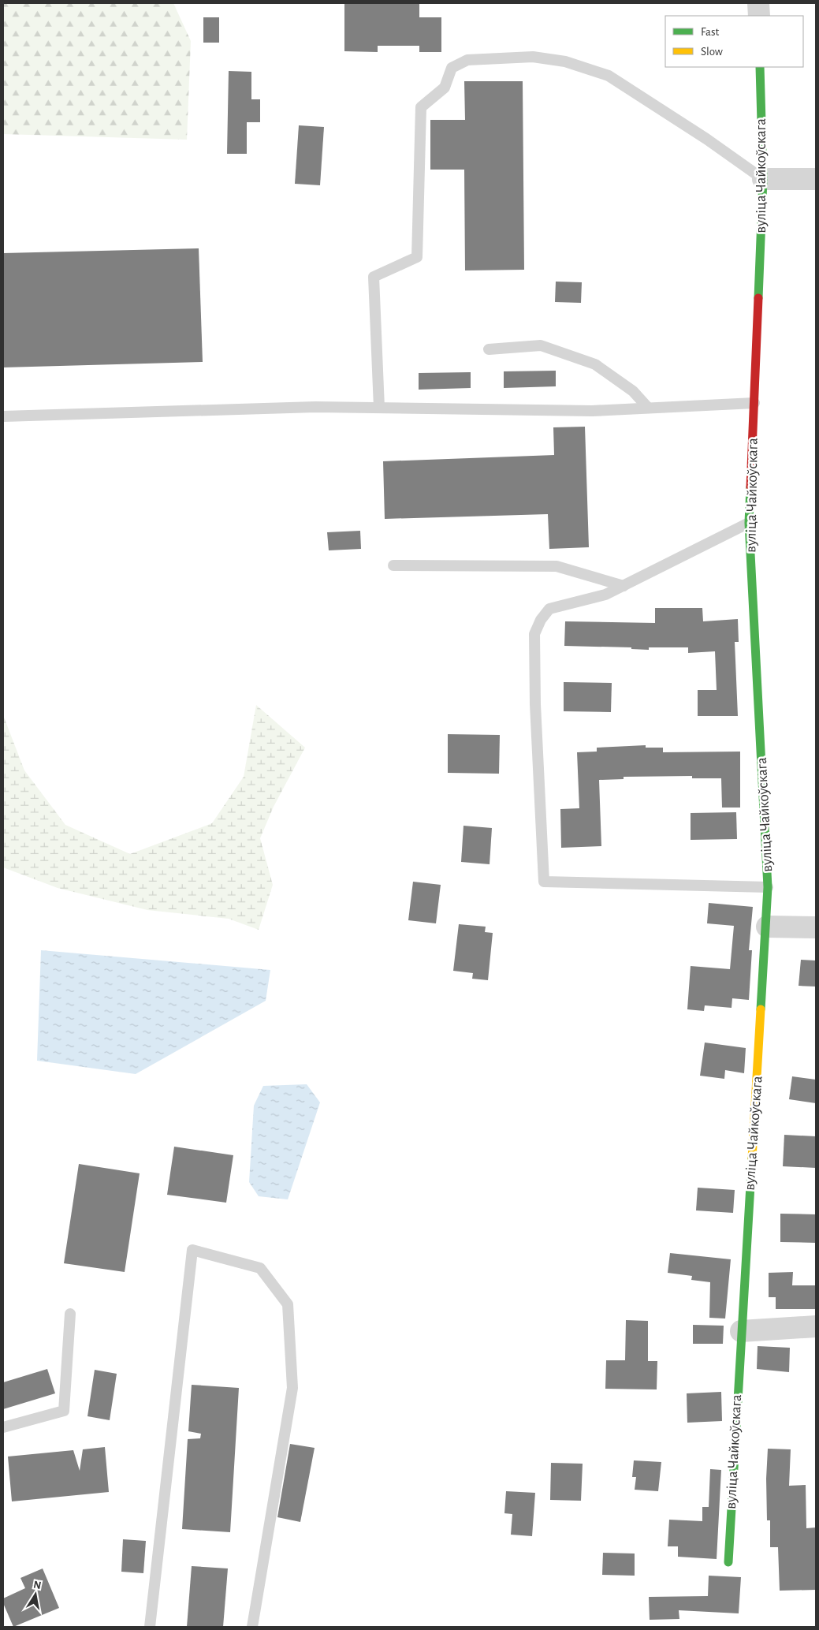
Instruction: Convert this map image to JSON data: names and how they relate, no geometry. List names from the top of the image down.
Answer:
{
  "streets": {
    "street": ["вуліца Чайкоўскага"]
  },
  "legend": ["Fast", "Slow"],
  "north": "top"
}
